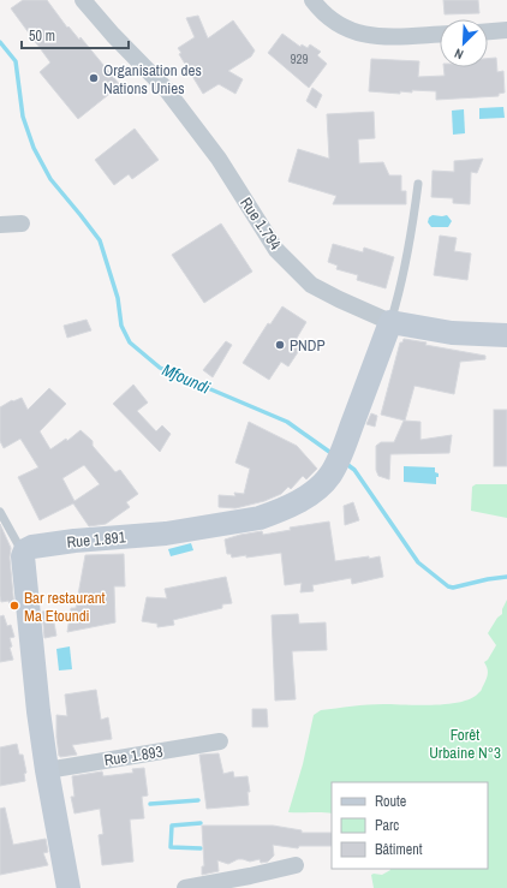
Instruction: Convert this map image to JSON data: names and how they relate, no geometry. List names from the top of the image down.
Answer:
{
  "streets": {
    "street": ["Rue 1.794", "Rue 1.891", "Rue 1.893"]
  },
  "crossings": [
    ["Rue 1.794", "Rue 1.891"]
  ],
  "water": ["Mfoundi"],
  "parks": ["Forêt Urbaine N°3"],
  "places": ["Organisation des Nations Unies", "PNDP", "Bar restaurant Ma Etoundi"],
  "house_numbers": ["929"],
  "legend": ["Route", "Parc", "Bâtiment"],
  "scale_bar": "50 m",
  "north": "bottom left"
}
